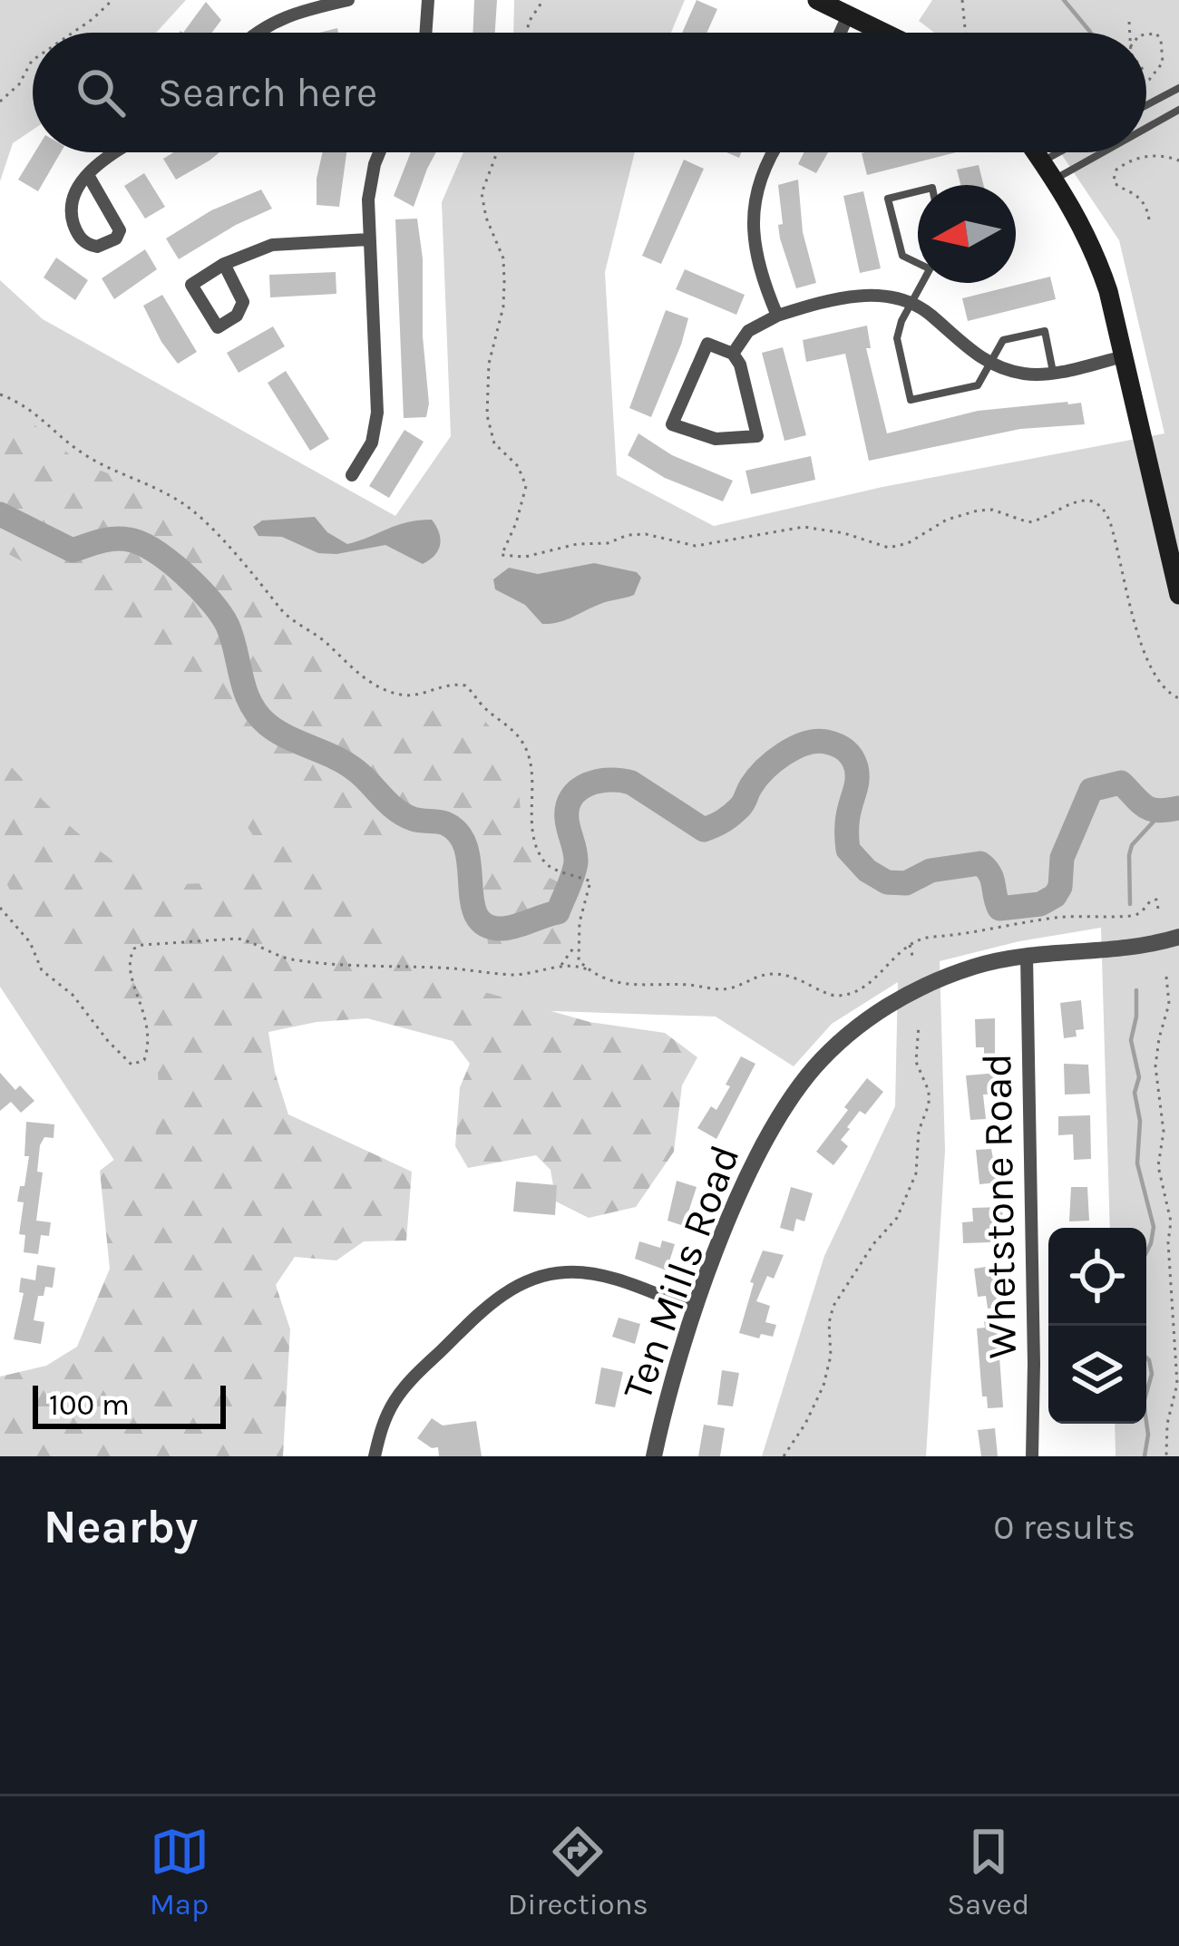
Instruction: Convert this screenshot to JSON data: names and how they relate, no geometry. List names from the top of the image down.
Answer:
{
  "streets": {
    "street": ["Whetstone Road", "Ten Mills Road"]
  },
  "crossings": [
    ["Whetstone Road", "Ten Mills Road"]
  ],
  "scale_bar": "100 m",
  "north": "left",
  "page": {
    "search": "Search here",
    "scale": "100 m",
    "heading": ["Nearby", "0 results"],
    "nav": ["Map", "Directions", "Saved"]
  }
}
